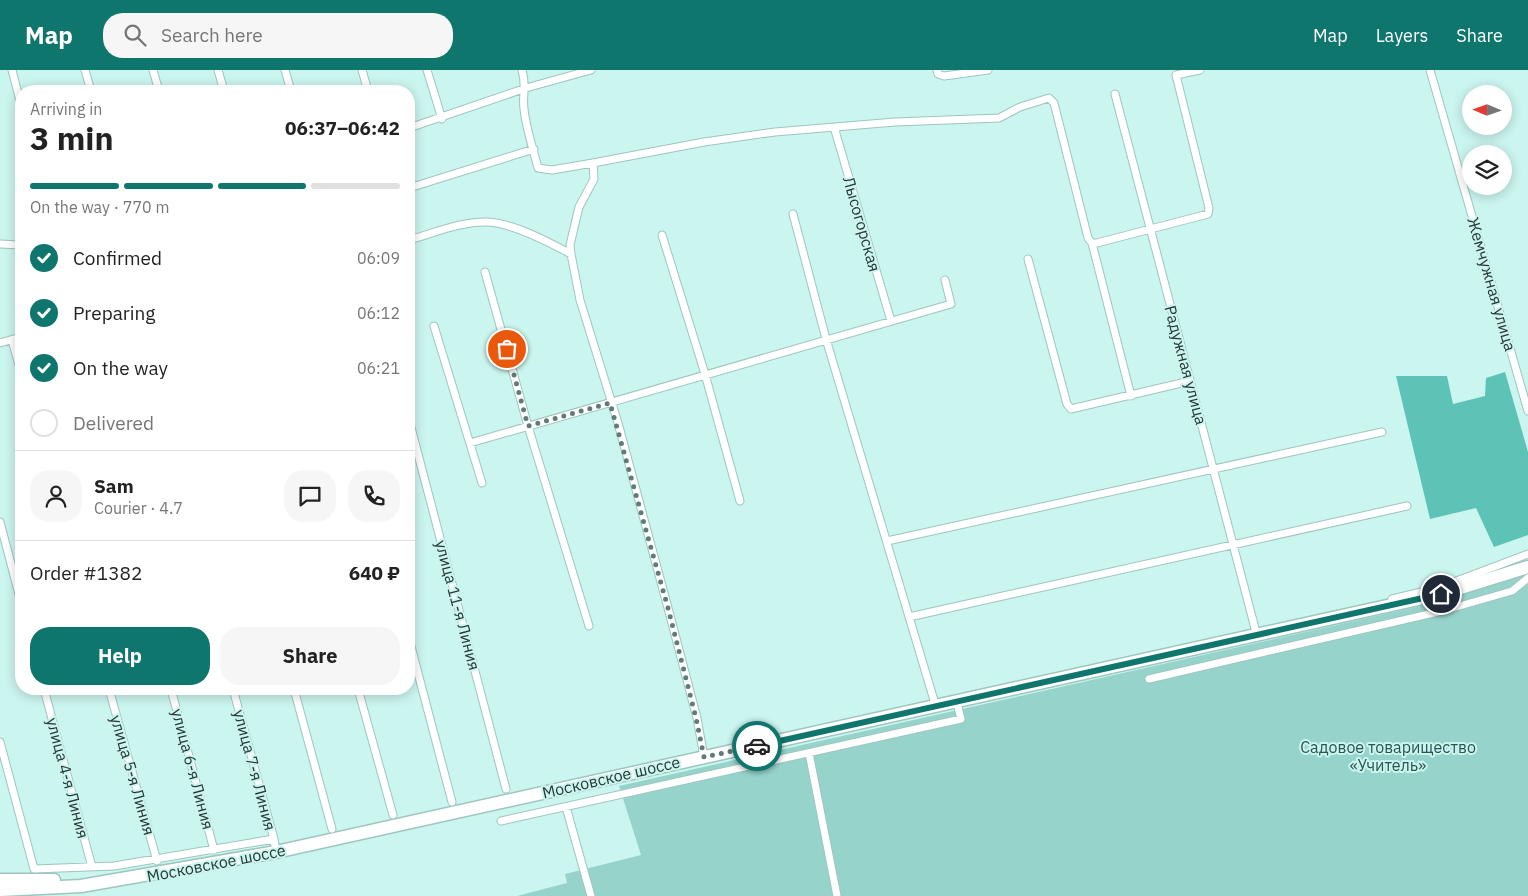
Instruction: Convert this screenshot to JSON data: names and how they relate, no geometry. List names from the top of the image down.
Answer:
{
  "streets": {
    "highway": ["Московское шоссе"],
    "street": [
      "Лысогорская",
      "Жемчужная улица",
      "Радужная улица",
      "улица 11-я Линия",
      "улица 6-я Линия",
      "улица 7-я Линия",
      "улица 5-я Линия",
      "улица 4-я Линия"
    ]
  },
  "crossings": [
    ["Радужная улица", "Московское шоссе"],
    ["улица 7-я Линия", "Московское шоссе"]
  ],
  "parks": ["Садовое товарищество «Учитель»"],
  "north": "left",
  "page": {
    "header": "Map",
    "search": "Search here",
    "nav": ["Map", "Layers", "Share"],
    "heading": ["3 min", "Arriving in", "06:37–06:42"],
    "panel": [
      "Sam",
      "Courier · 4.7",
      "Order #1382",
      "640 ₽"
    ],
    "bar": "On the way · 770 m",
    "list": [
      ["Confirmed", "06:09"],
      ["Preparing", "06:12"],
      ["On the way", "06:21"],
      "Delivered"
    ],
    "buttons": ["Help", "Share"]
  }
}
